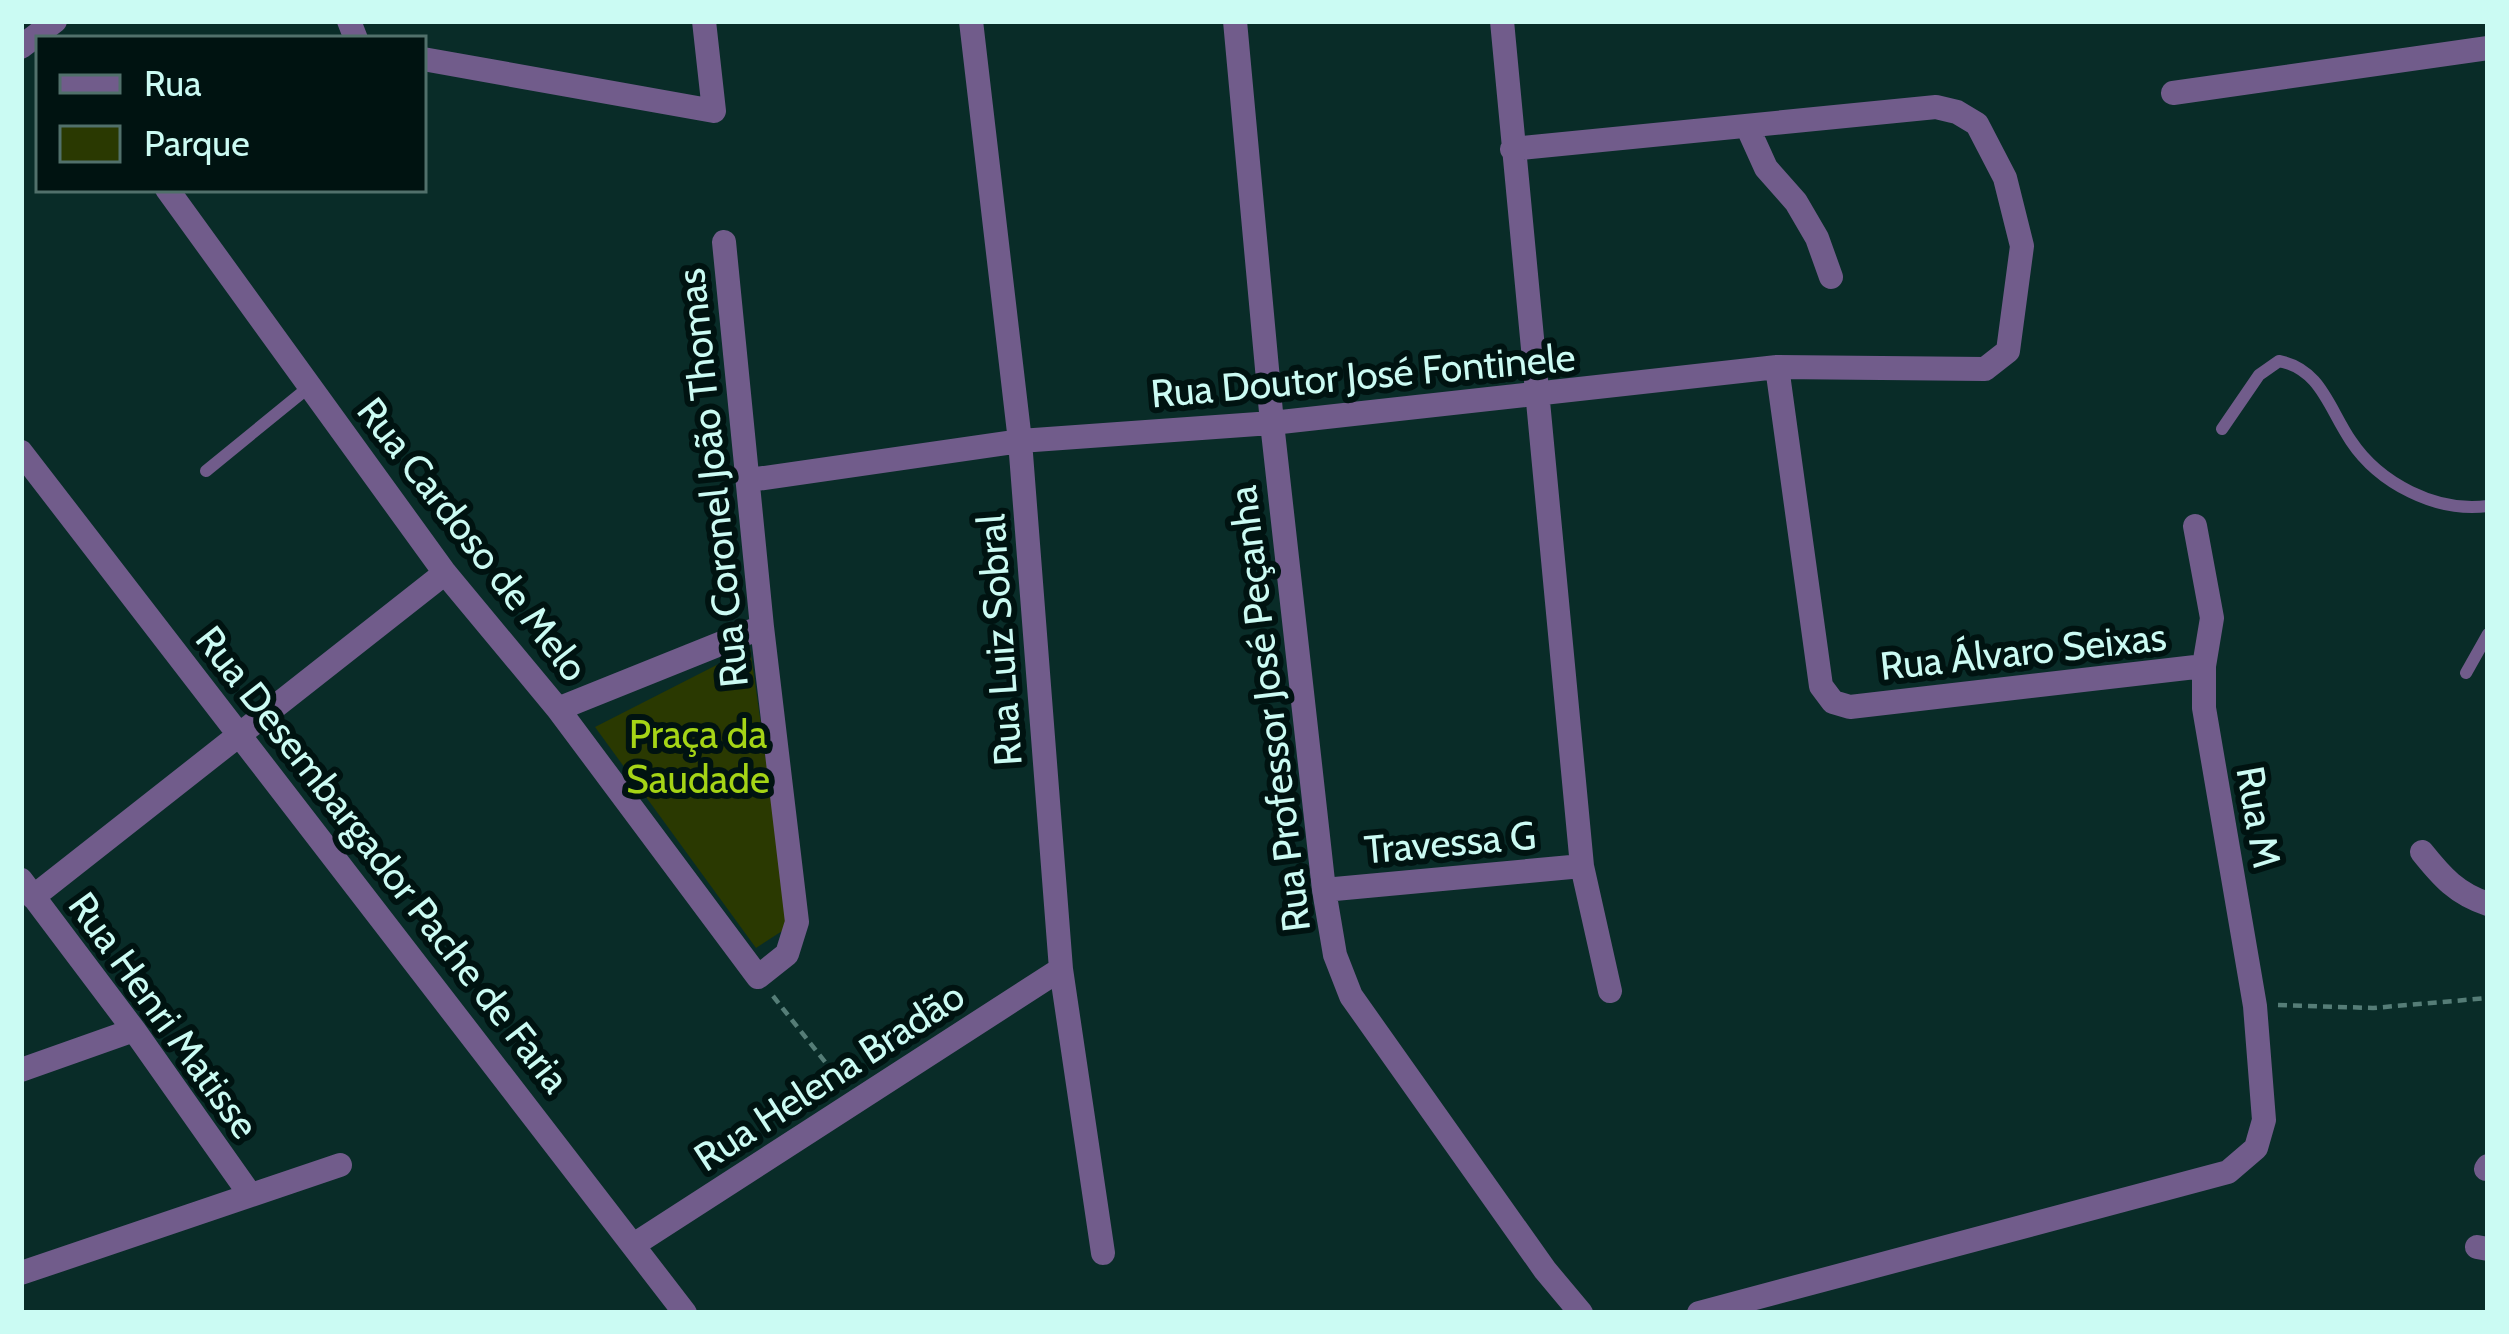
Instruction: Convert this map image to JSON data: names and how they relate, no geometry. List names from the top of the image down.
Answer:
{
  "streets": {
    "street": [
      "Rua Doutor José Fontinele",
      "Rua Coronel João Thomas",
      "Rua Cardoso de Melo",
      "Rua Luiz Sobral",
      "Rua Álvaro Seixas",
      "Rua Professor José Peçanha",
      "Rua M",
      "Travessa G",
      "Rua Desembargador Pache de Faria",
      "Rua Henri Matisse",
      "Rua Helena Bradão"
    ]
  },
  "crossings": [
    ["Rua Doutor José Fontinele", "Rua Coronel João Thomas"],
    ["Rua Doutor José Fontinele", "Rua Luiz Sobral"],
    ["Rua Doutor José Fontinele", "Rua Álvaro Seixas"],
    ["Rua Doutor José Fontinele", "Rua Professor José Peçanha"],
    ["Rua Coronel João Thomas", "Rua Cardoso de Melo"],
    ["Rua Luiz Sobral", "Rua Helena Bradão"],
    ["Rua Álvaro Seixas", "Rua M"],
    ["Rua Professor José Peçanha", "Travessa G"],
    ["Rua Desembargador Pache de Faria", "Rua Helena Bradão"]
  ],
  "parks": ["Praça da Saudade"],
  "legend": ["Rua", "Parque"]
}
